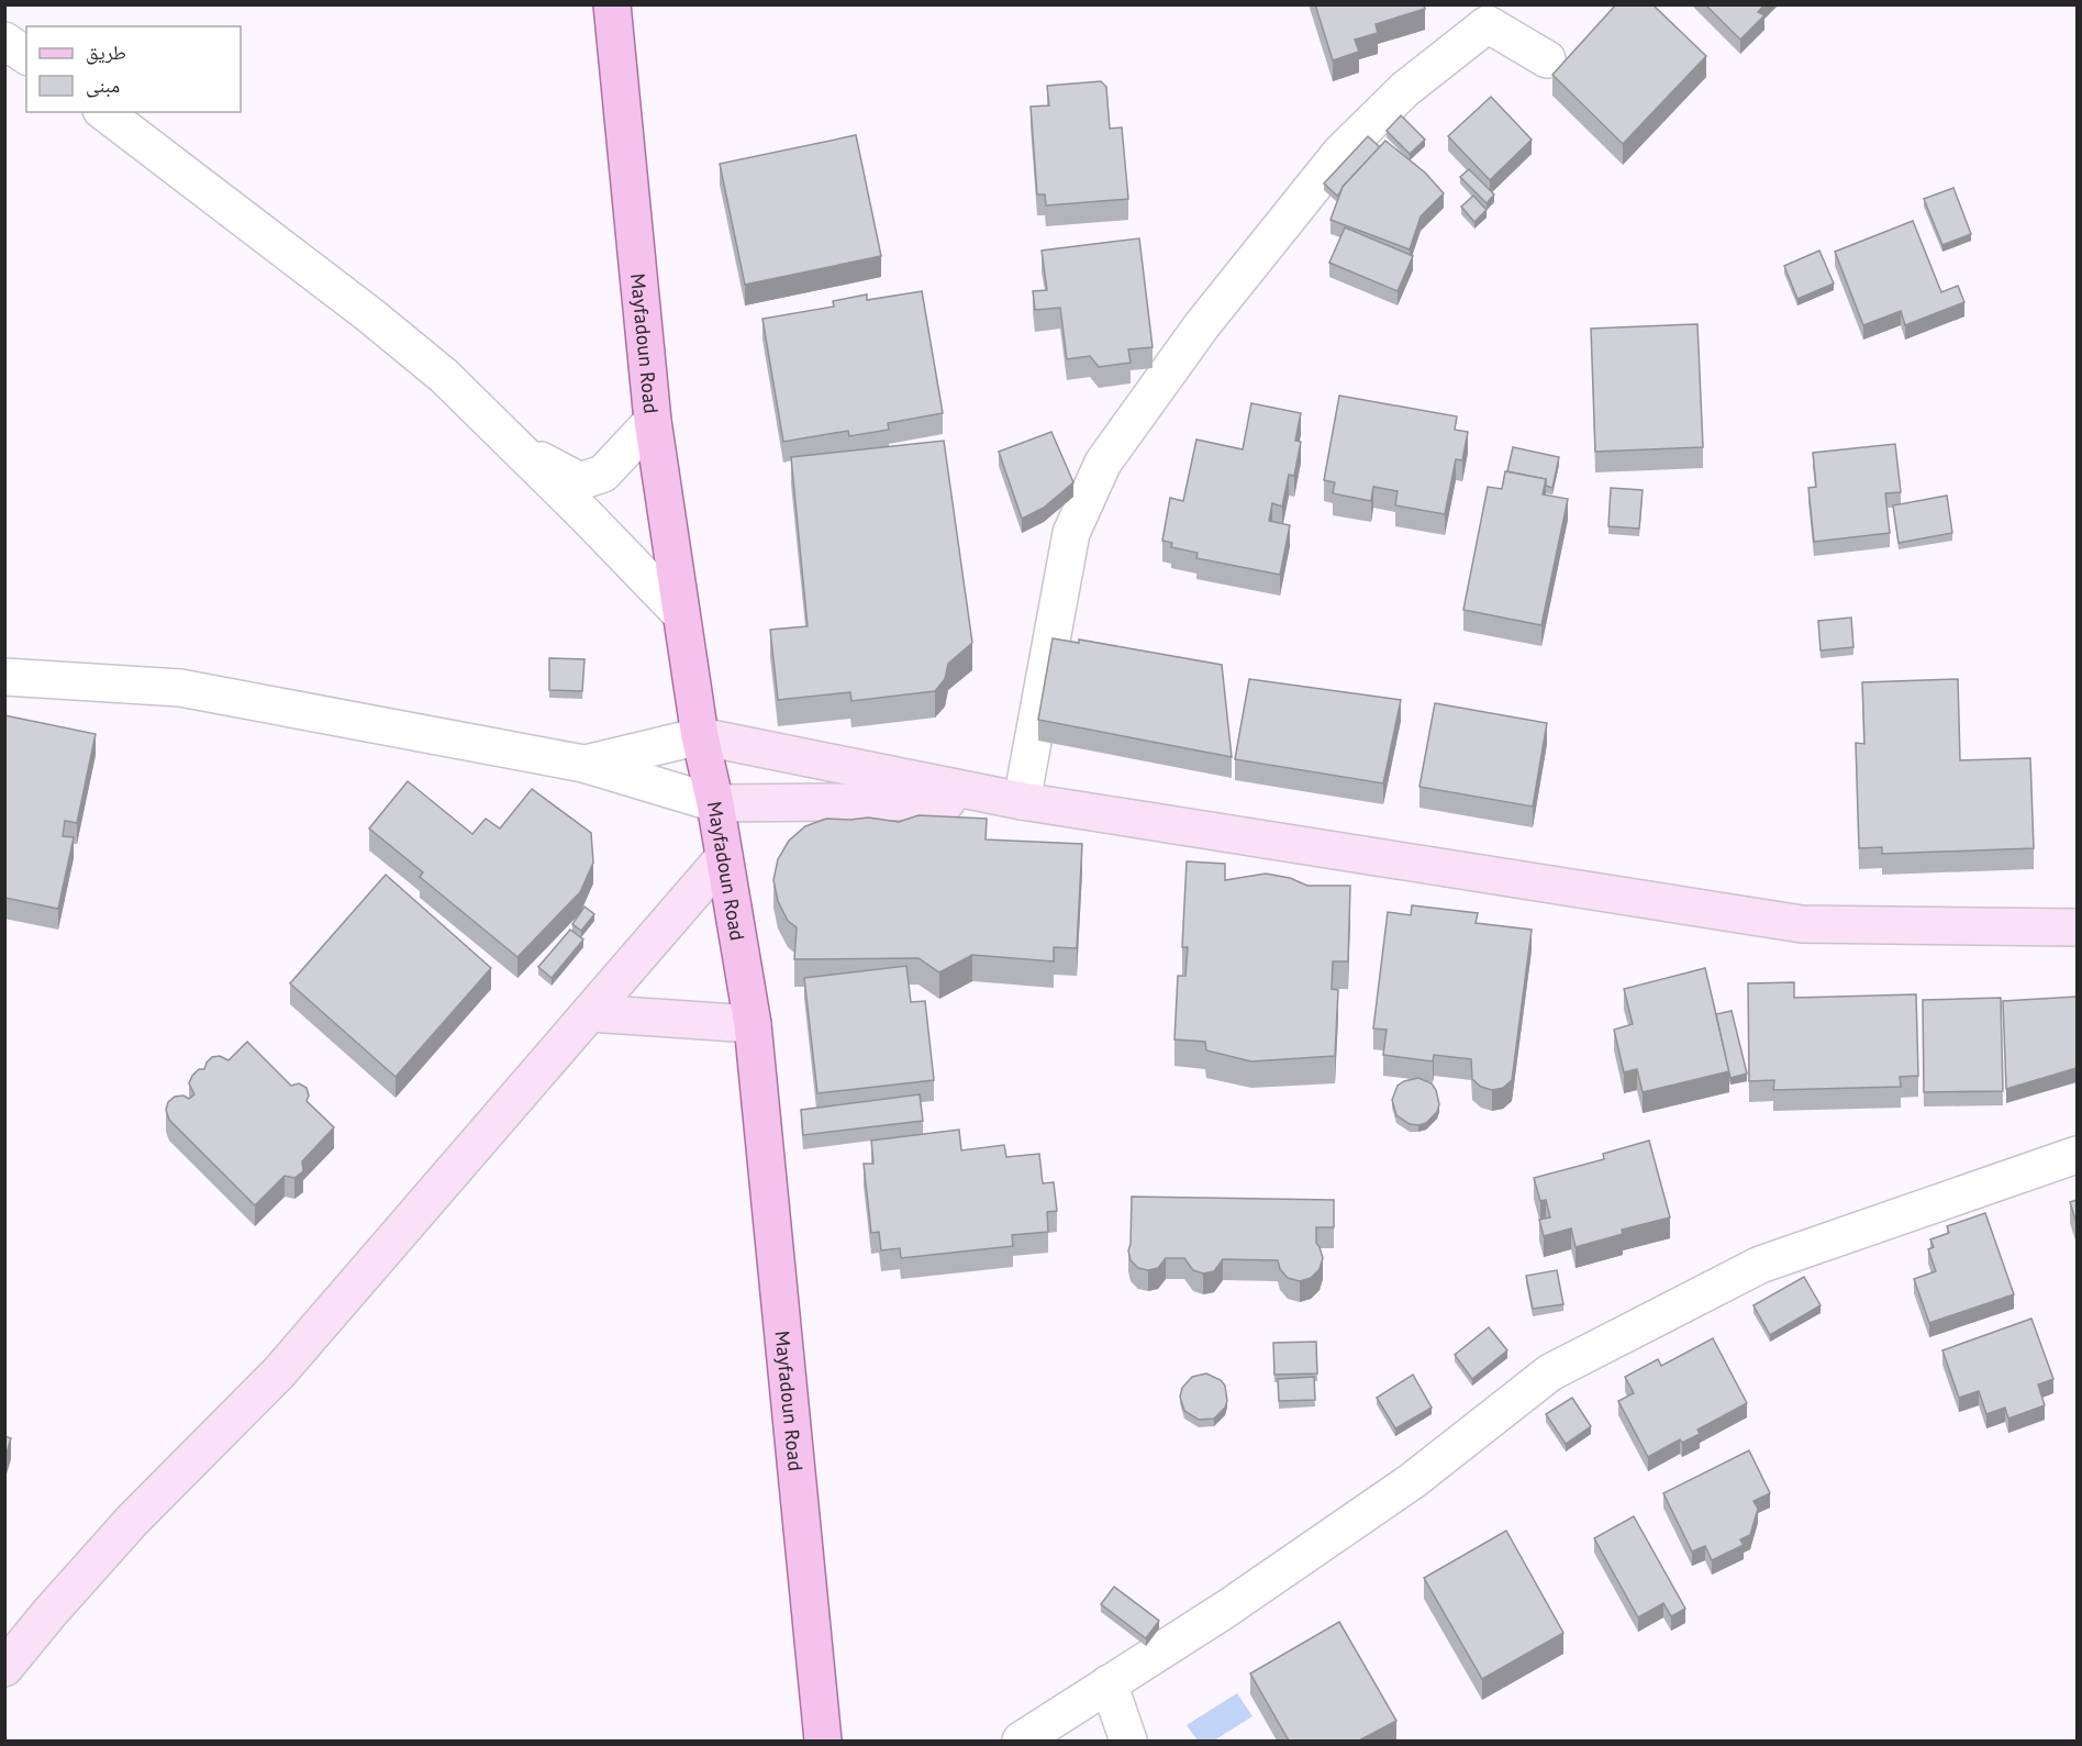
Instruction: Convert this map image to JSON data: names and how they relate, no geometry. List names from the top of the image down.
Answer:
{
  "streets": {
    "main road": ["Mayfadoun Road"]
  },
  "legend": ["طريق", "مبنى"]
}
